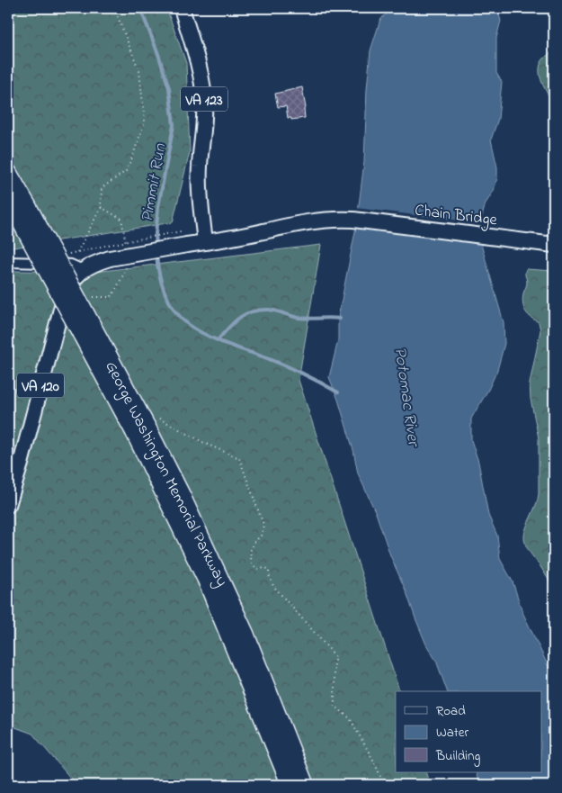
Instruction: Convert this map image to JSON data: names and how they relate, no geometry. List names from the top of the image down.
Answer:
{
  "streets": {
    "highway": ["George Washington Memorial Parkway"],
    "main road": ["VA 123", "Chain Bridge", "VA 120"]
  },
  "crossings": [
    ["VA 123", "Chain Bridge"],
    ["VA 123", "VA 120"],
    ["Chain Bridge", "VA 120"]
  ],
  "water": ["Pimmit Run", "Potomac River"],
  "legend": ["Road", "Water", "Building"]
}
